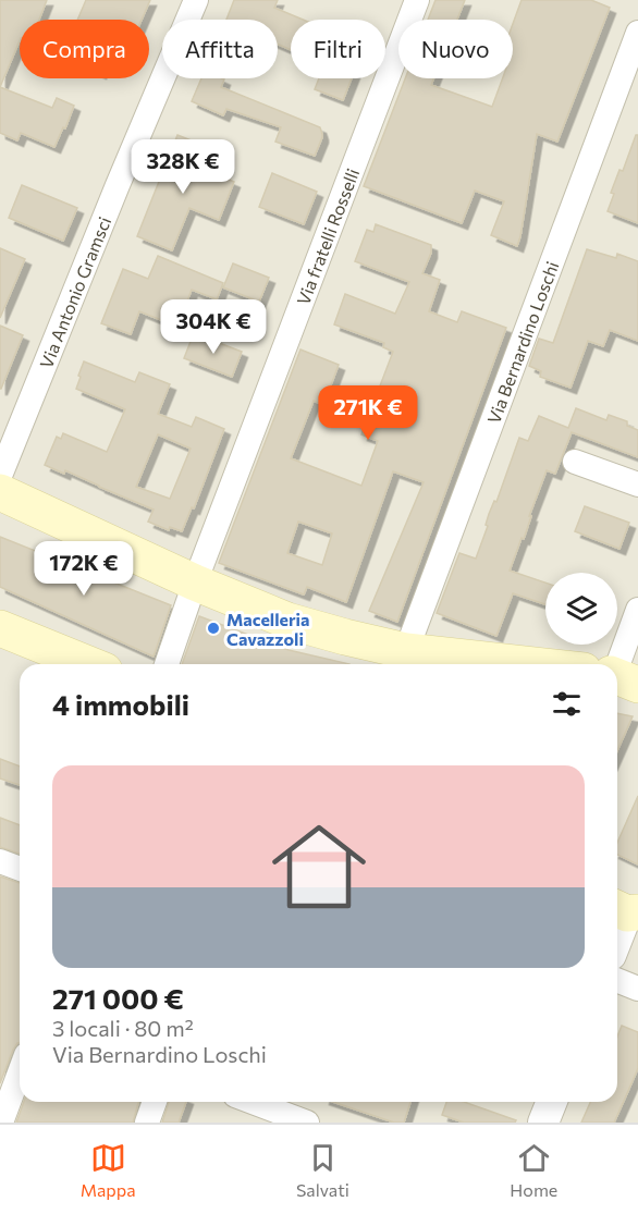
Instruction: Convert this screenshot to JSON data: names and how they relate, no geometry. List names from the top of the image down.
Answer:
{
  "streets": {
    "street": ["Via fratelli Rosselli", "Via Antonio Gramsci", "Via Bernardino Loschi"]
  },
  "places": ["Macelleria Cavazzoli"],
  "page": {
    "chip": [
      "Compra",
      "Affitta",
      "Filtri",
      "Nuovo"
    ],
    "price": [
      "328K €",
      "304K €",
      "271K €",
      "172K €"
    ],
    "heading": "4 immobili",
    "list": [
      {
        "name": "271 000 €",
        "note": "3 locali · 80 m² · Via Bernardino Loschi"
      }
    ],
    "tabs": ["Mappa", "Salvati", "Home"]
  }
}
